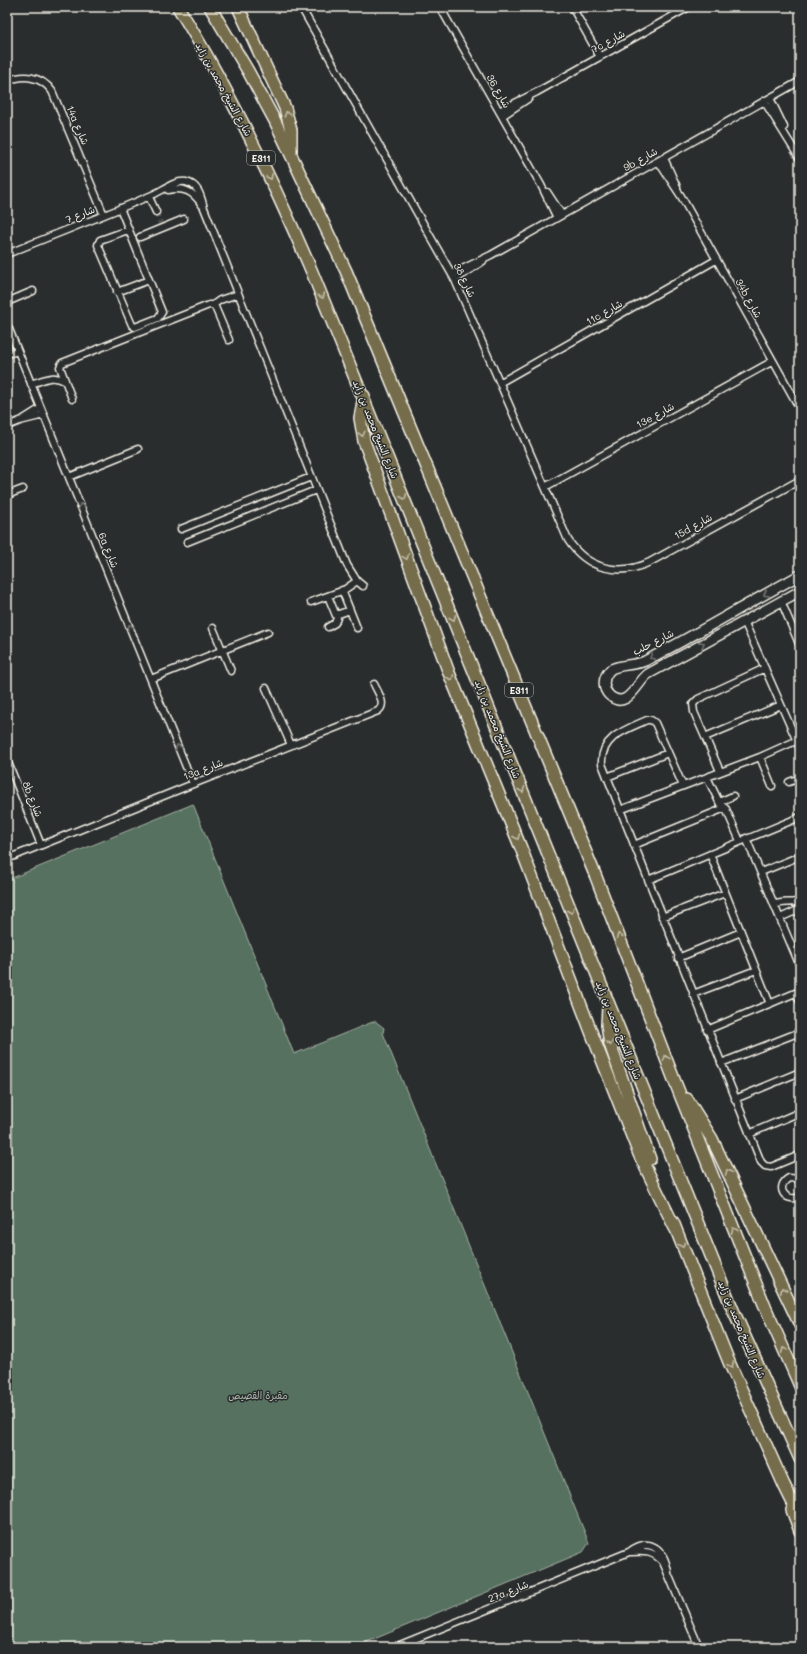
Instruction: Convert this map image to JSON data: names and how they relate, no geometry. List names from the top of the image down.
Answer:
{
  "streets": {
    "highway": ["شارع الشيخ محمد بن زايد", "E311"],
    "street": [
      "7c شارع",
      "شارع 36",
      "14a شارع",
      "9b شارع",
      "شارع 7",
      "شارع 38",
      "34b شارع",
      "11c شارع",
      "13e شارع",
      "15d شارع",
      "6a شارع",
      "شارع حلب",
      "13a شارع",
      "8b شارع",
      "27a شارع"
    ]
  },
  "crossings": [
    ["7c شارع", "شارع 36"],
    ["شارع 36", "9b شارع"],
    ["14a شارع", "شارع 7"],
    ["9b شارع", "شارع 38"],
    ["9b شارع", "34b شارع"],
    ["شارع 38", "11c شارع"],
    ["شارع 38", "13e شارع"],
    ["شارع 38", "15d شارع"],
    ["34b شارع", "11c شارع"],
    ["34b شارع", "13e شارع"],
    ["6a شارع", "13a شارع"],
    ["13a شارع", "8b شارع"]
  ],
  "one_way": ["6a شارع"],
  "parks": ["مقبرة القصيص"]
}
